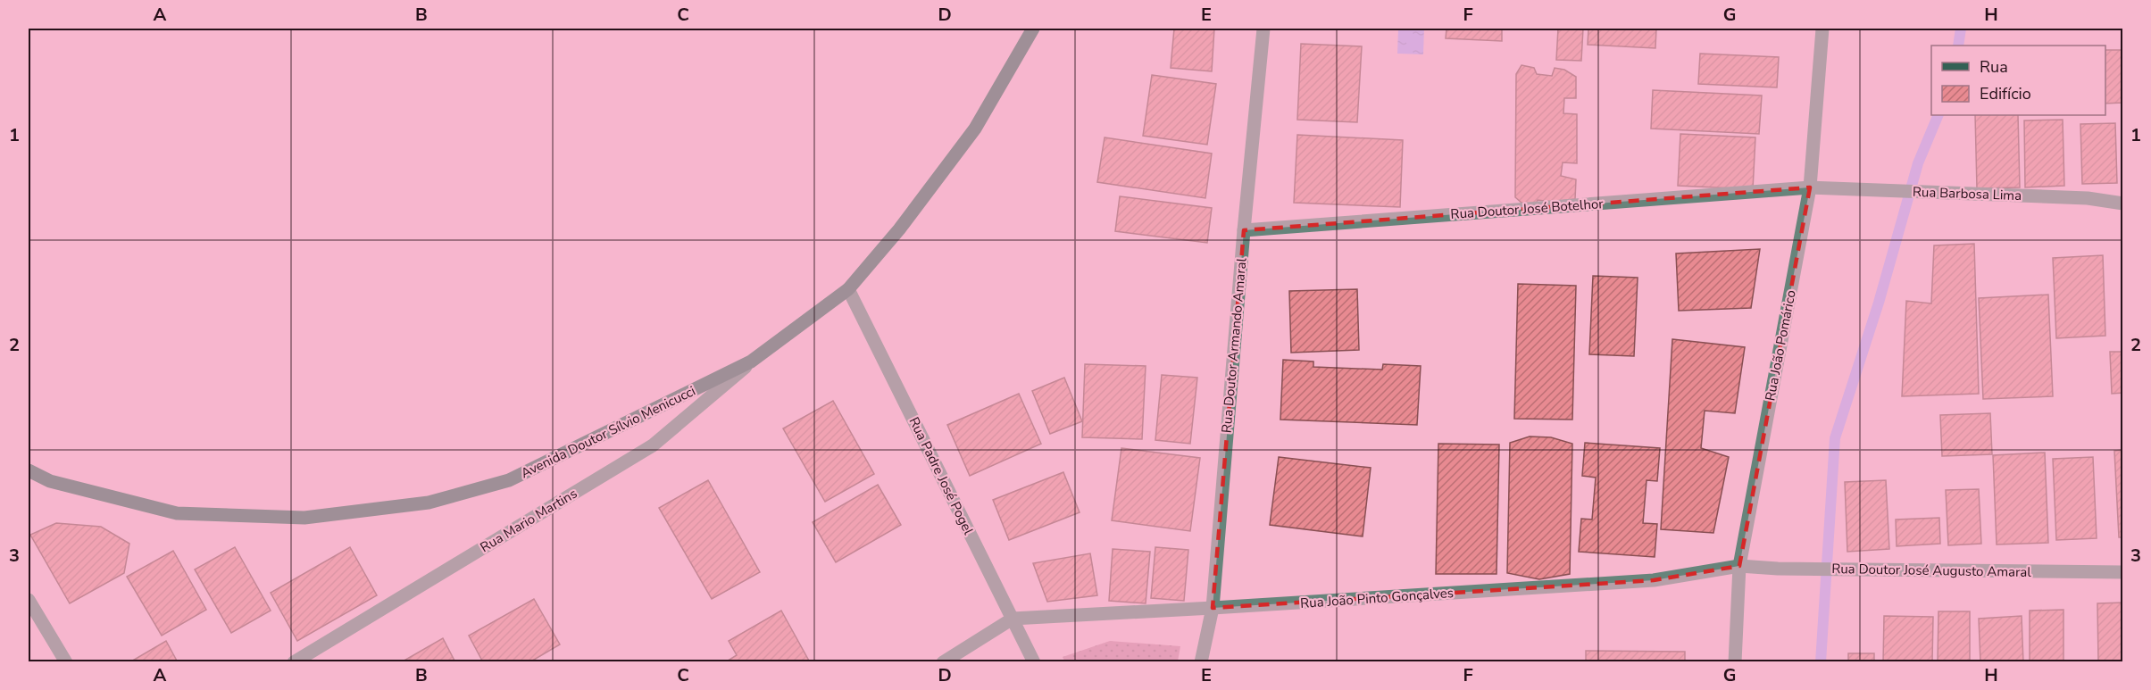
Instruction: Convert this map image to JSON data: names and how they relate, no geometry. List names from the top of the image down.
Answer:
{
  "streets": {
    "main road": ["Avenida Doutor Sílvio Menicucci"],
    "street": [
      "Rua Barbosa Lima",
      "Rua Doutor José Botelhor",
      "Rua Doutor Armando Amaral",
      "Rua João Pomárico",
      "Rua Padre José Pogel",
      "Rua Mario Martins",
      "Rua Doutor José Augusto Amaral",
      "Rua João Pinto Gonçalves"
    ]
  },
  "crossings": [
    ["Rua Barbosa Lima", "Rua Doutor José Botelhor"],
    ["Rua Barbosa Lima", "Rua João Pomárico"],
    ["Rua Doutor José Botelhor", "Rua Doutor Armando Amaral"],
    ["Rua Doutor José Botelhor", "Rua João Pomárico"],
    ["Rua Doutor Armando Amaral", "Rua João Pinto Gonçalves"],
    ["Rua João Pomárico", "Rua Doutor José Augusto Amaral"],
    ["Rua João Pomárico", "Rua João Pinto Gonçalves"],
    ["Avenida Doutor Sílvio Menicucci", "Rua Padre José Pogel"],
    ["Avenida Doutor Sílvio Menicucci", "Rua Mario Martins"],
    ["Rua Padre José Pogel", "Rua João Pinto Gonçalves"],
    ["Rua Doutor José Augusto Amaral", "Rua João Pinto Gonçalves"]
  ],
  "legend": ["Rua", "Edifício"],
  "grid": {
    "columns": [
      "A",
      "B",
      "C",
      "D",
      "E",
      "F",
      "G",
      "H"
    ],
    "rows": ["1", "2", "3"]
  }
}
